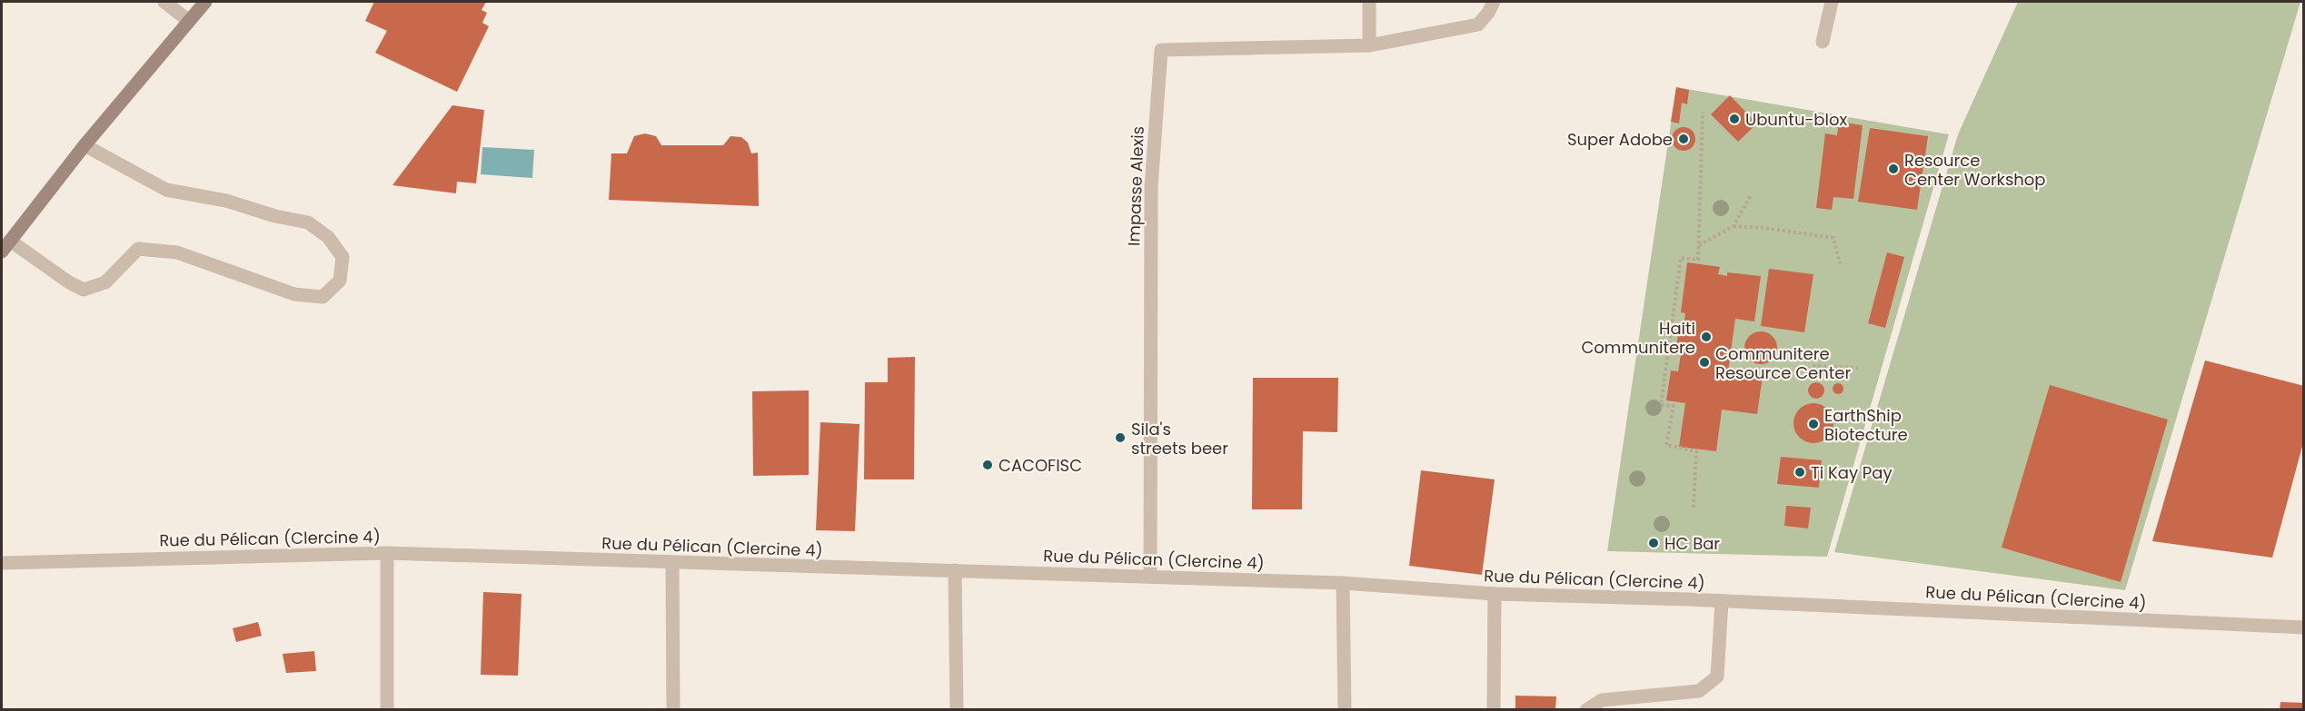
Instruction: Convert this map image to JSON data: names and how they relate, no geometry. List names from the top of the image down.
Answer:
{
  "streets": {
    "street": ["Impasse Alexis", "Rue du Pélican (Clercine 4)"]
  },
  "crossings": [
    ["Impasse Alexis", "Rue du Pélican (Clercine 4)"]
  ],
  "places": [
    "Ubuntu-blox",
    "Super Adobe",
    "Resource Center Workshop",
    "Haiti Communitere",
    "Communitere Resource Center",
    "EarthShip Biotecture",
    "Sila's streets beer",
    "CACOFISC",
    "Ti Kay Pay",
    "HC Bar"
  ]
}
